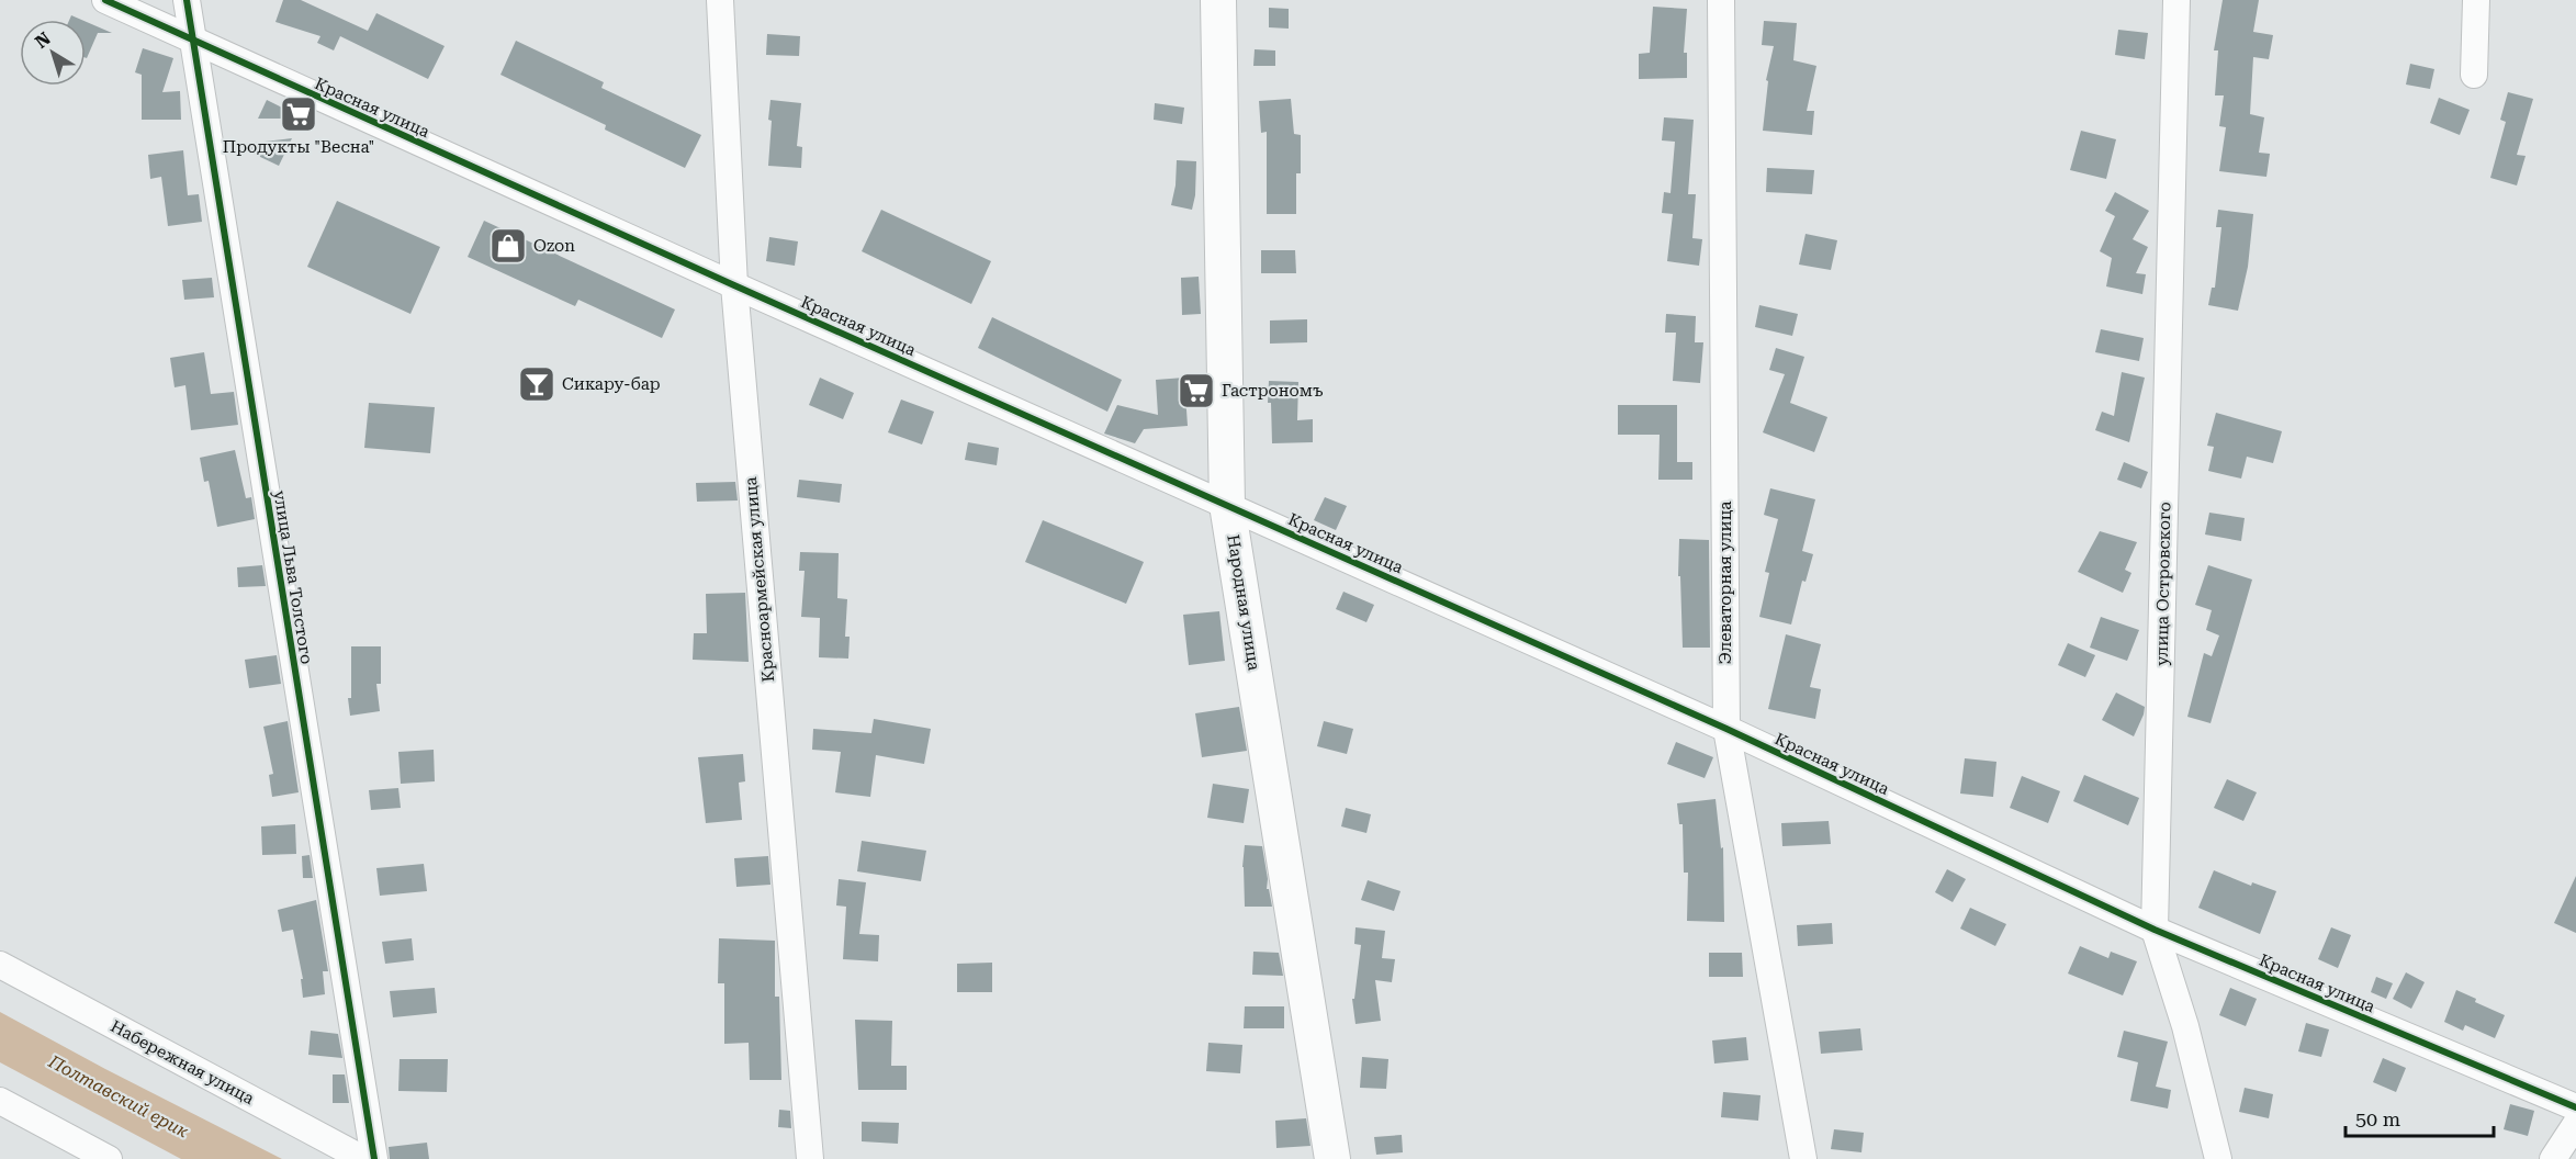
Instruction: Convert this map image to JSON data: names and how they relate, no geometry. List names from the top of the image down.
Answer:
{
  "streets": {
    "main road": ["Народная улица"],
    "street": [
      "Красная улица",
      "улица Льва Толстого",
      "Красноармейская улица",
      "Элеваторная улица",
      "улица Островского",
      "Набережная улица"
    ]
  },
  "crossings": [
    ["Красная улица", "улица Льва Толстого"],
    ["Красная улица", "Красноармейская улица"],
    ["Красная улица", "Элеваторная улица"],
    ["Красная улица", "улица Островского"],
    ["Красная улица", "Народная улица"]
  ],
  "water": ["Полтавский ерик"],
  "places": {
    "supermarket": ["Продукты \"Весна\"", "Гастрономъ"],
    "shop": ["Ozon"],
    "bar": ["Сикару-бар"]
  },
  "scale_bar": "50 m",
  "north": "top left"
}
